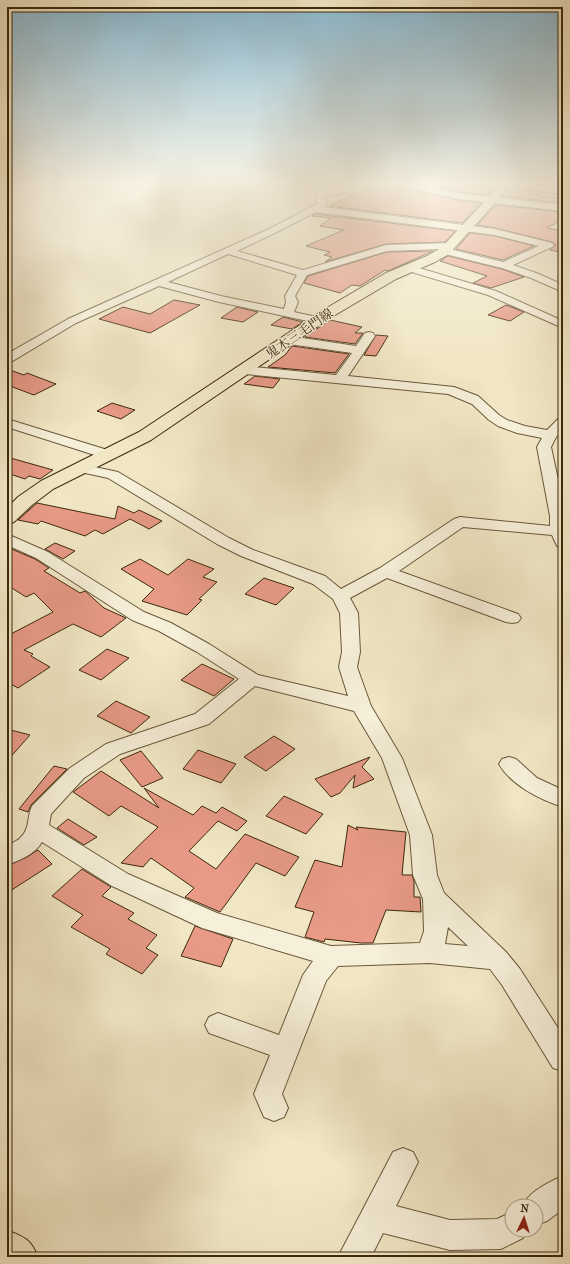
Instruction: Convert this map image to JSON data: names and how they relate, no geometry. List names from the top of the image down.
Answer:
{
  "streets": {
    "main road": ["鬼木三毛門線"]
  },
  "north": "top"
}
